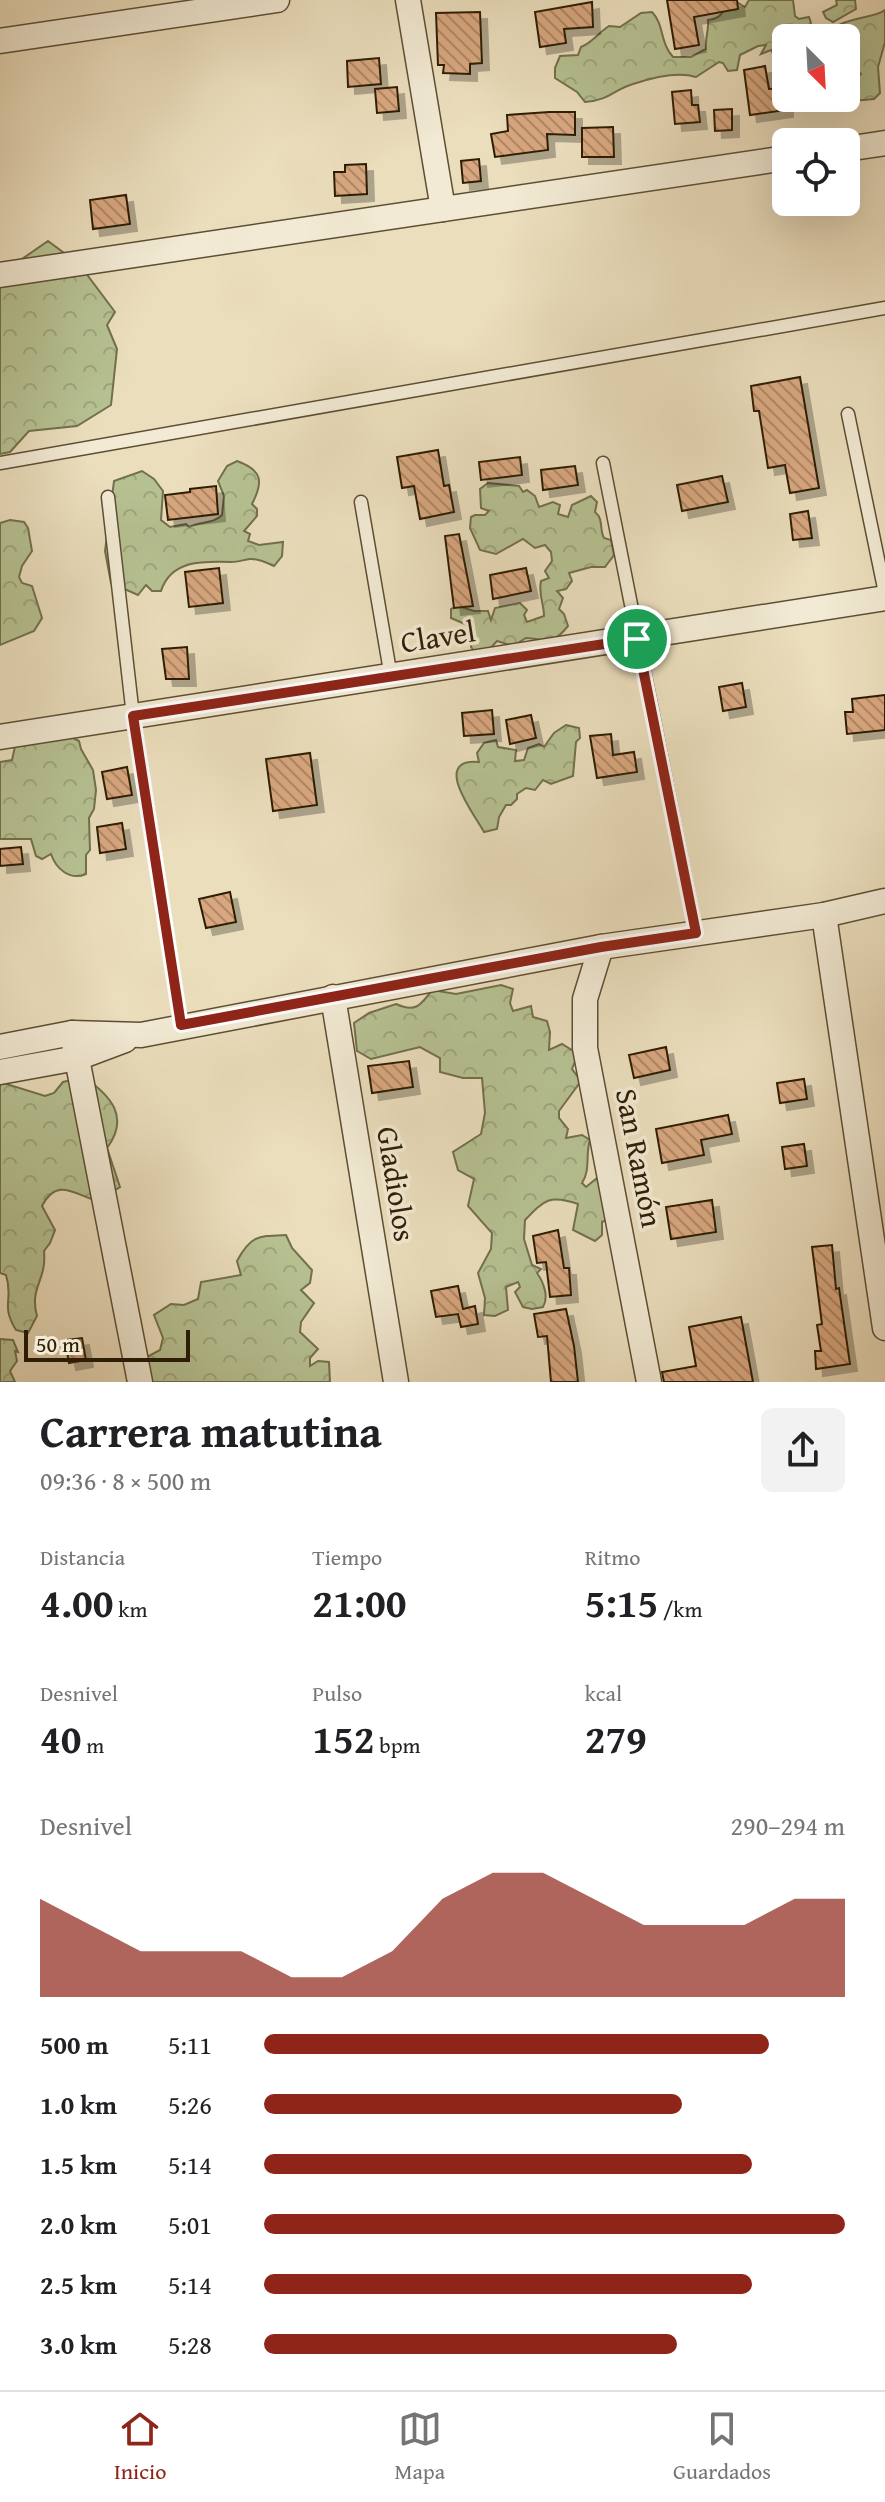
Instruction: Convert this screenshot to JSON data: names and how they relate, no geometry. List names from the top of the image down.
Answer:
{
  "streets": {
    "street": ["Clavel", "San Ramón", "Gladiolos"]
  },
  "scale_bar": "50 m",
  "north": "bottom right",
  "page": {
    "scale": "50 m",
    "heading": ["Carrera matutina", "09:36 · 8 × 500 m"],
    "stats": [
      ["Distancia", "4.00 km"],
      ["Tiempo", "21:00"],
      ["Ritmo", "5:15 /km"],
      ["Desnivel", "40 m"],
      ["Pulso", "152 bpm"],
      ["kcal", "279"]
    ],
    "chart": ["Desnivel", "290–294 m"],
    "list": [
      {
        "name": "500 m",
        "note": "5:11"
      },
      {
        "name": "1.0 km",
        "note": "5:26"
      },
      {
        "name": "1.5 km",
        "note": "5:14"
      },
      {
        "name": "2.0 km",
        "note": "5:01"
      },
      {
        "name": "2.5 km",
        "note": "5:14"
      },
      {
        "name": "3.0 km",
        "note": "5:28"
      }
    ],
    "tabs": ["Inicio", "Mapa", "Guardados"]
  }
}
